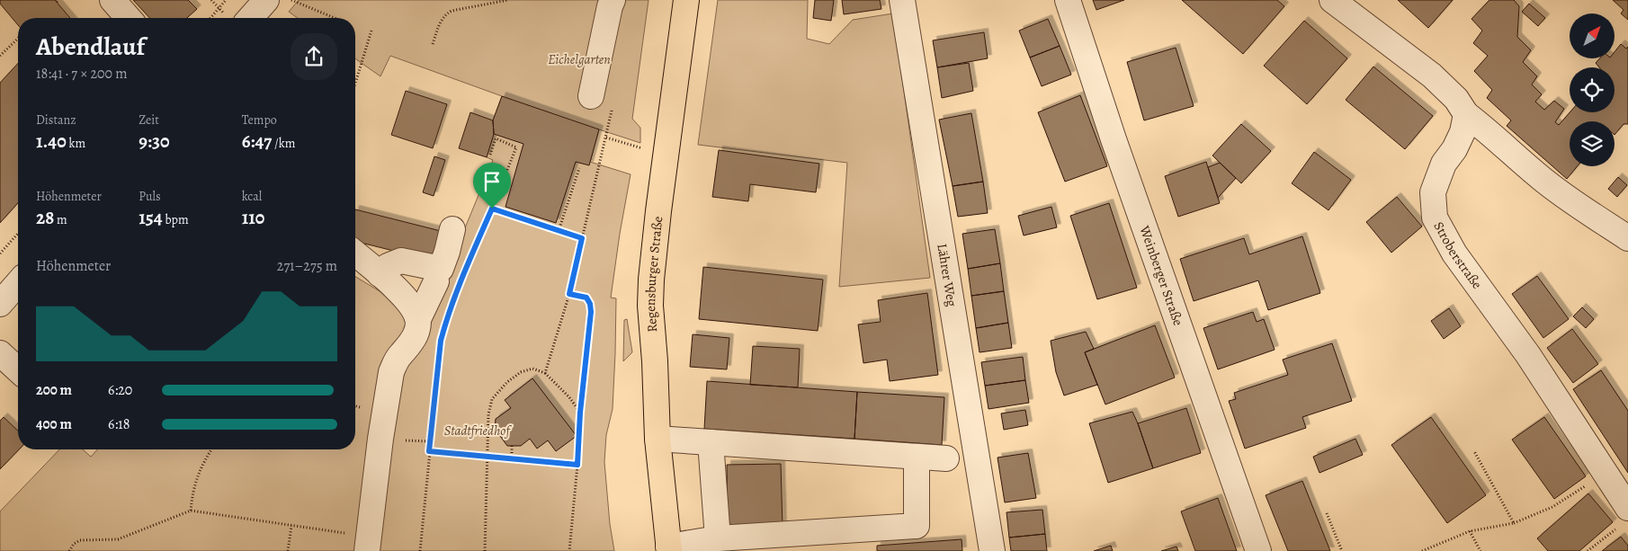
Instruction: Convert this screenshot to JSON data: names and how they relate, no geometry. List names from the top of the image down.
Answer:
{
  "streets": {
    "main road": ["Regensburger Straße"],
    "street": ["Stroberstraße", "Lährer Weg", "Weinberger Straße"]
  },
  "parks": ["Eichelgarten", "Stadtfriedhof"],
  "north": "top right",
  "page": {
    "heading": ["Abendlauf", "18:41 · 7 × 200 m"],
    "stats": [
      ["Distanz", "1.40 km"],
      ["Zeit", "9:30"],
      ["Tempo", "6:47 /km"],
      ["Höhenmeter", "28 m"],
      ["Puls", "154 bpm"],
      ["kcal", "110"]
    ],
    "chart": ["Höhenmeter", "271–275 m"],
    "list": [
      {
        "name": "200 m",
        "note": "6:20"
      },
      {
        "name": "400 m",
        "note": "6:18"
      }
    ]
  }
}
